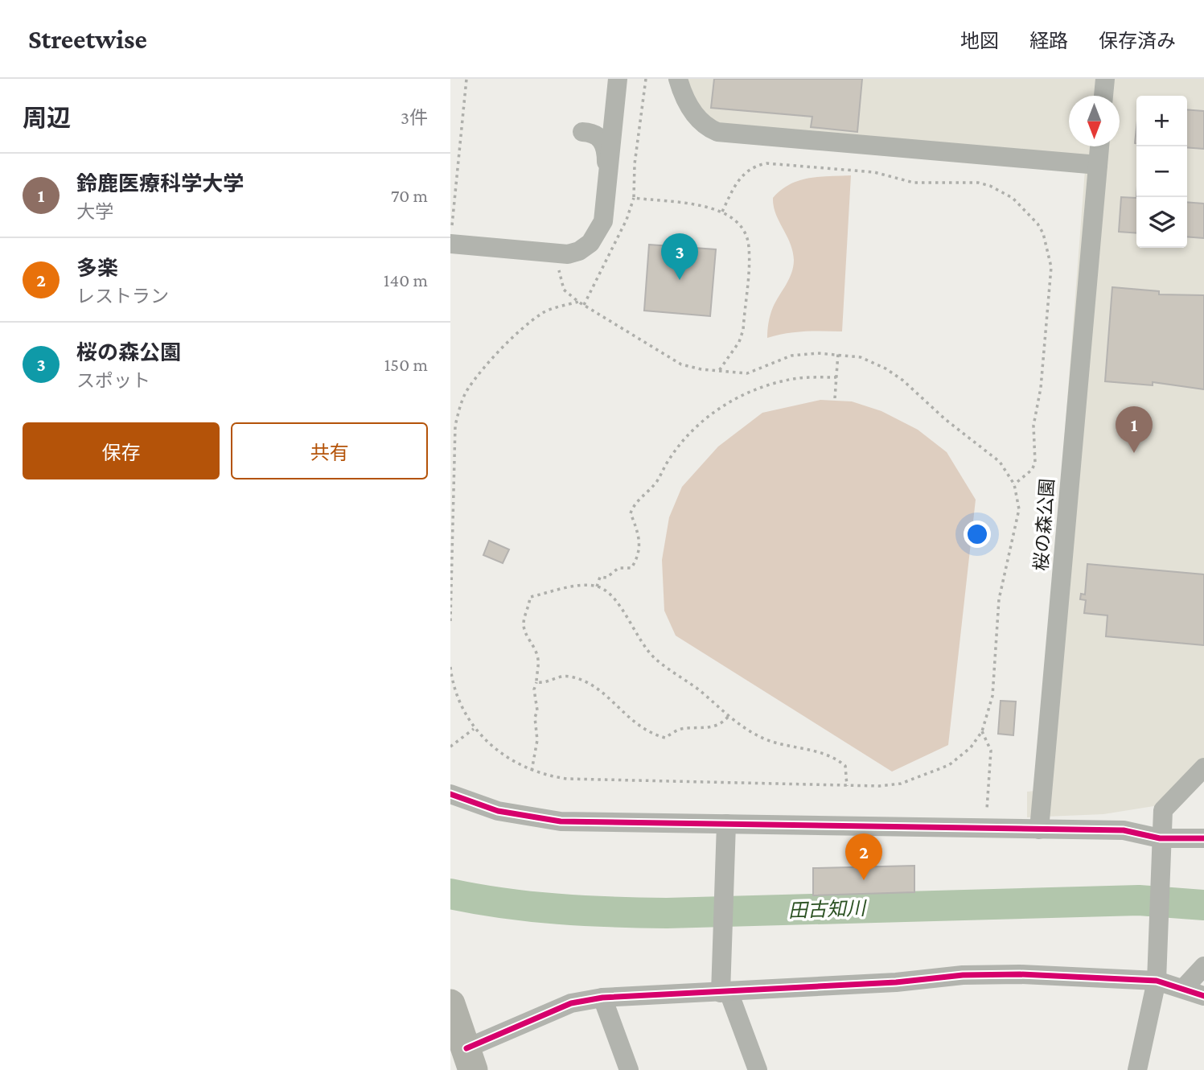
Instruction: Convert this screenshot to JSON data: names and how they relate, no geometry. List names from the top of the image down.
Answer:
{
  "water": ["田古知川"],
  "north": "bottom",
  "page": {
    "header": "Streetwise",
    "nav": ["地図", "経路", "保存済み"],
    "heading": ["周辺", "3件"],
    "map_buttons": ["+", "−"],
    "list": [
      {
        "mark": "1",
        "name": "鈴鹿医療科学大学",
        "note": "大学",
        "value": "70 m"
      },
      {
        "mark": "2",
        "name": "多楽",
        "note": "レストラン",
        "value": "140 m"
      },
      {
        "mark": "3",
        "name": "桜の森公園",
        "note": "スポット",
        "value": "150 m"
      }
    ],
    "pins": ["3", "1", "2"],
    "buttons": ["保存", "共有"]
  }
}
